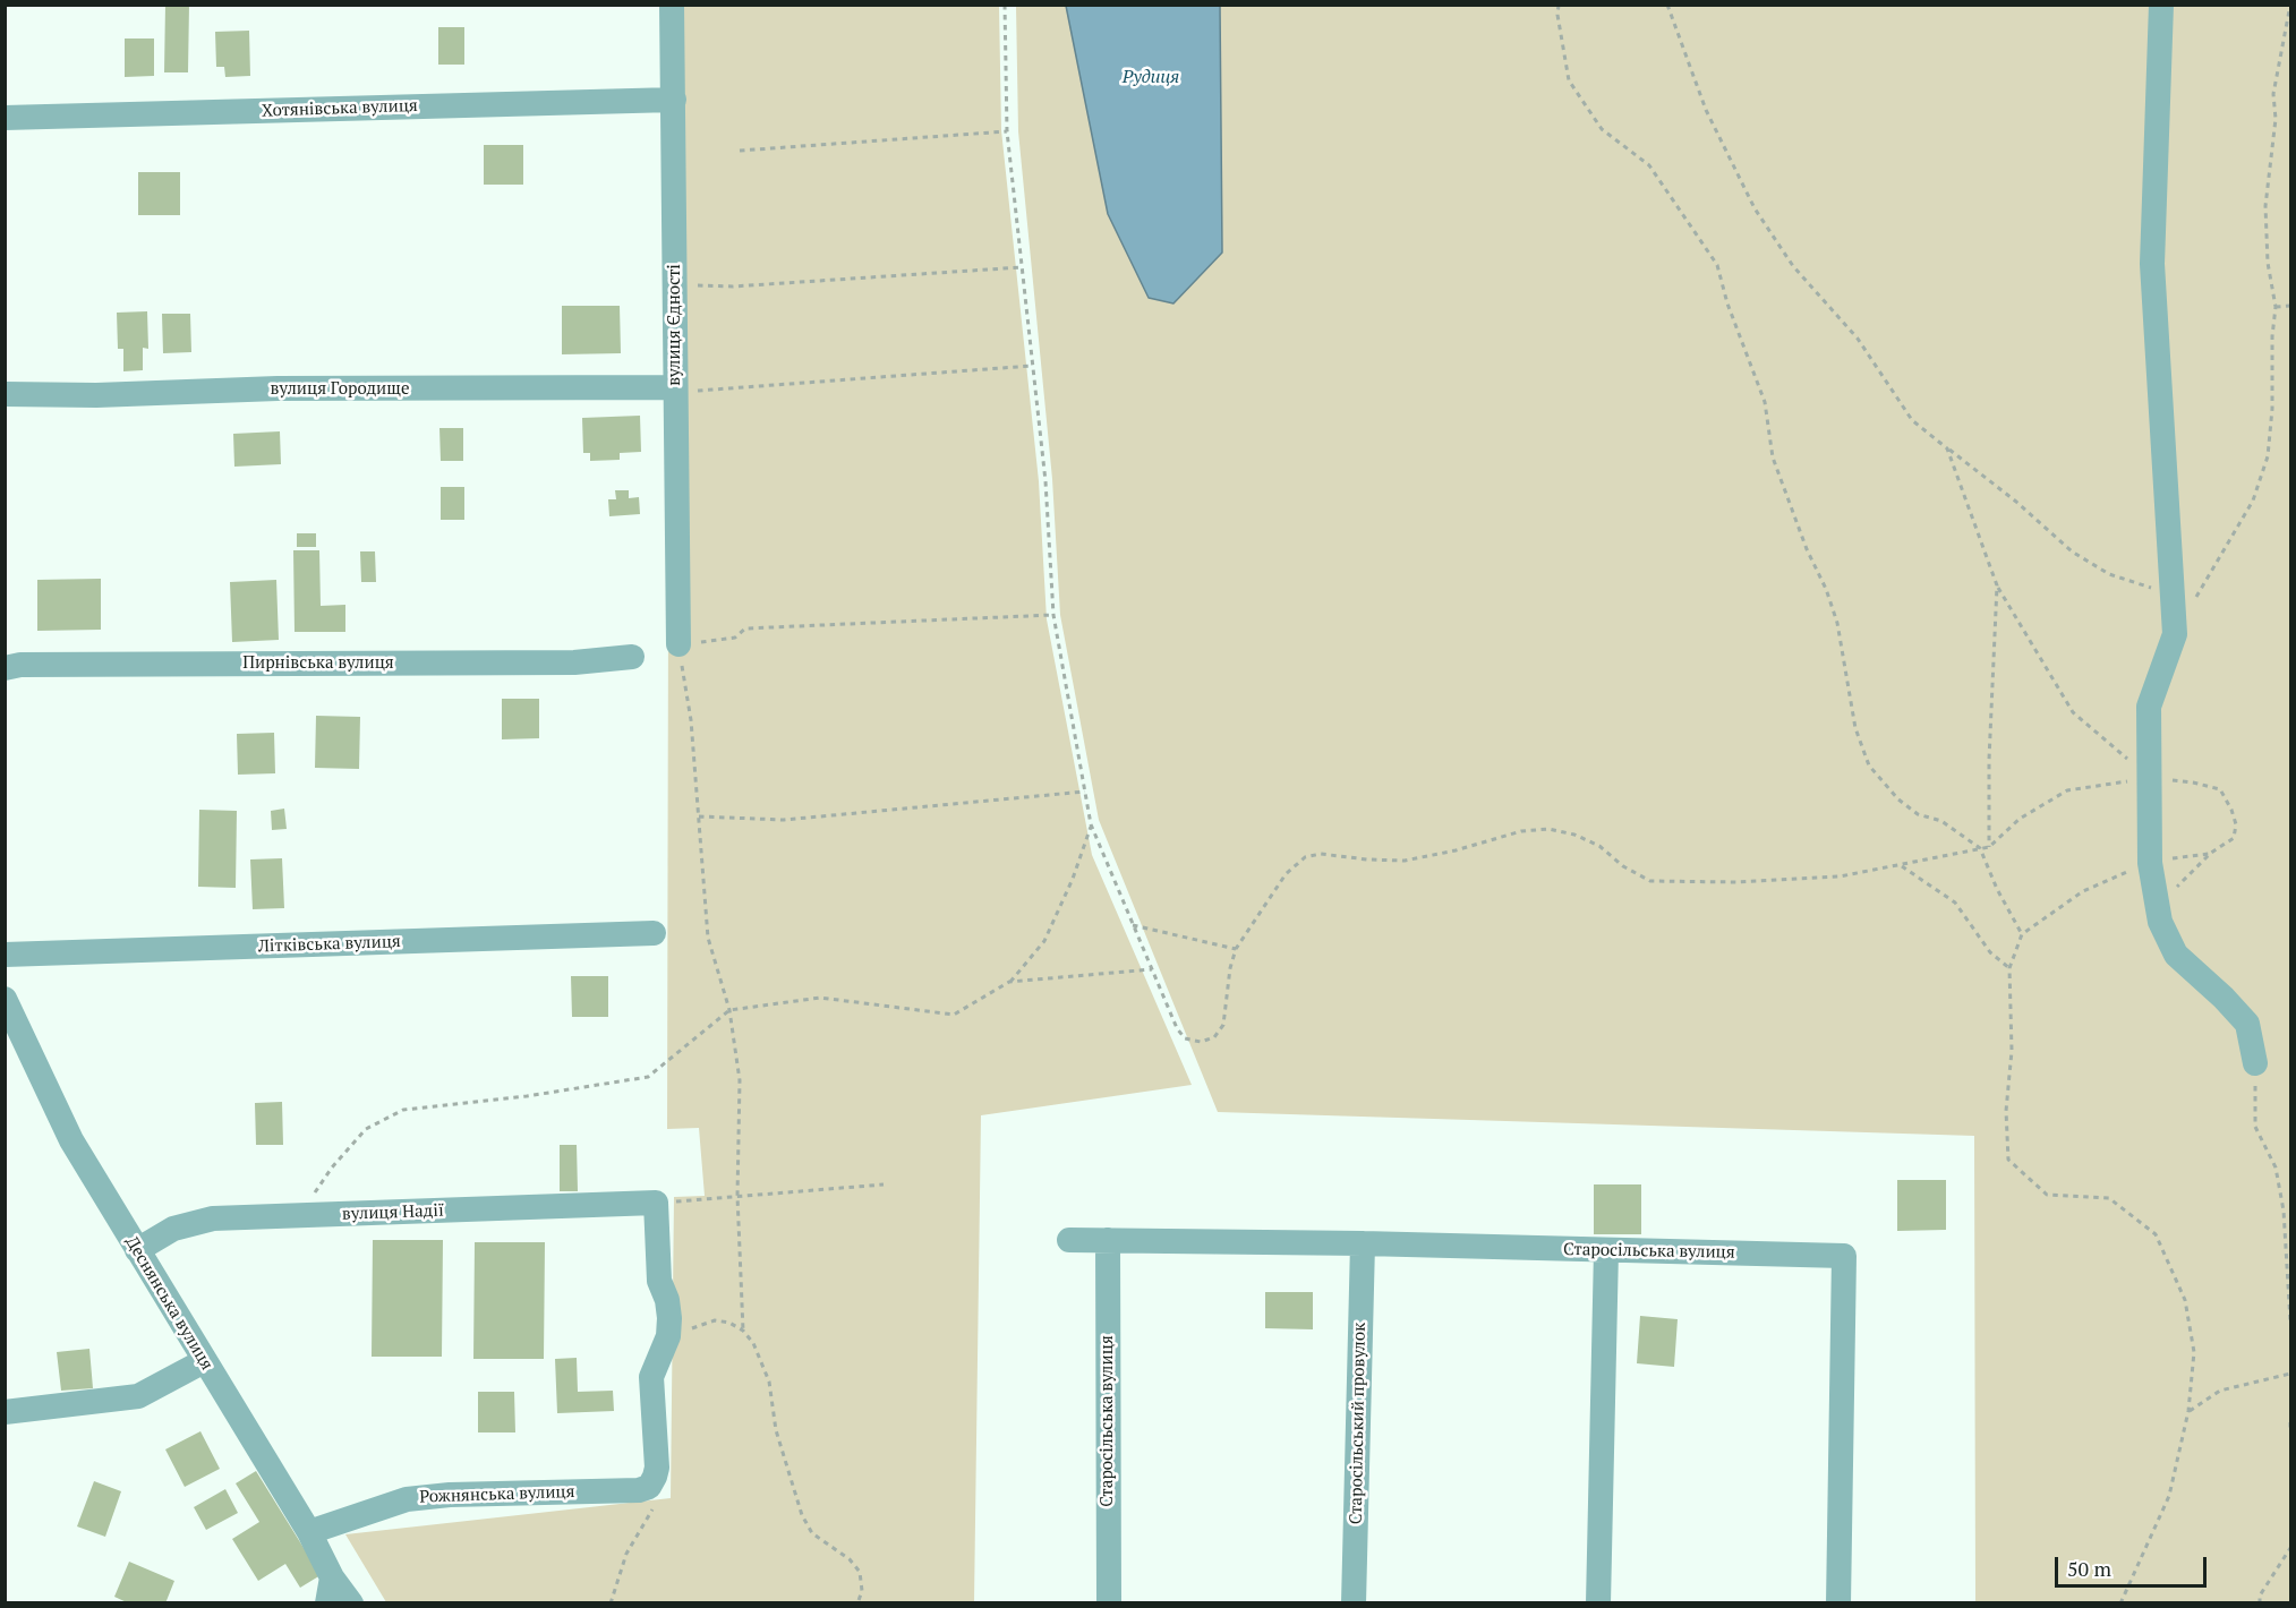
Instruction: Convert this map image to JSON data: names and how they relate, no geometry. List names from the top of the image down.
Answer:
{
  "streets": {
    "street": [
      "Хотянівська вулиця",
      "вулиця Єдності",
      "вулиця Городище",
      "Пирнівська вулиця",
      "Літківська вулиця",
      "вулиця Надії",
      "Старосільська вулиця",
      "Деснянська вулиця",
      "Старосільський провулок",
      "Рожнянська вулиця"
    ]
  },
  "crossings": [
    ["Хотянівська вулиця", "вулиця Єдності"],
    ["вулиця Єдності", "вулиця Городище"],
    ["вулиця Надії", "Деснянська вулиця"],
    ["Старосільська вулиця", "Старосільський провулок"],
    ["Деснянська вулиця", "Рожнянська вулиця"]
  ],
  "water": ["Рудиця"],
  "scale_bar": "50 m"
}
